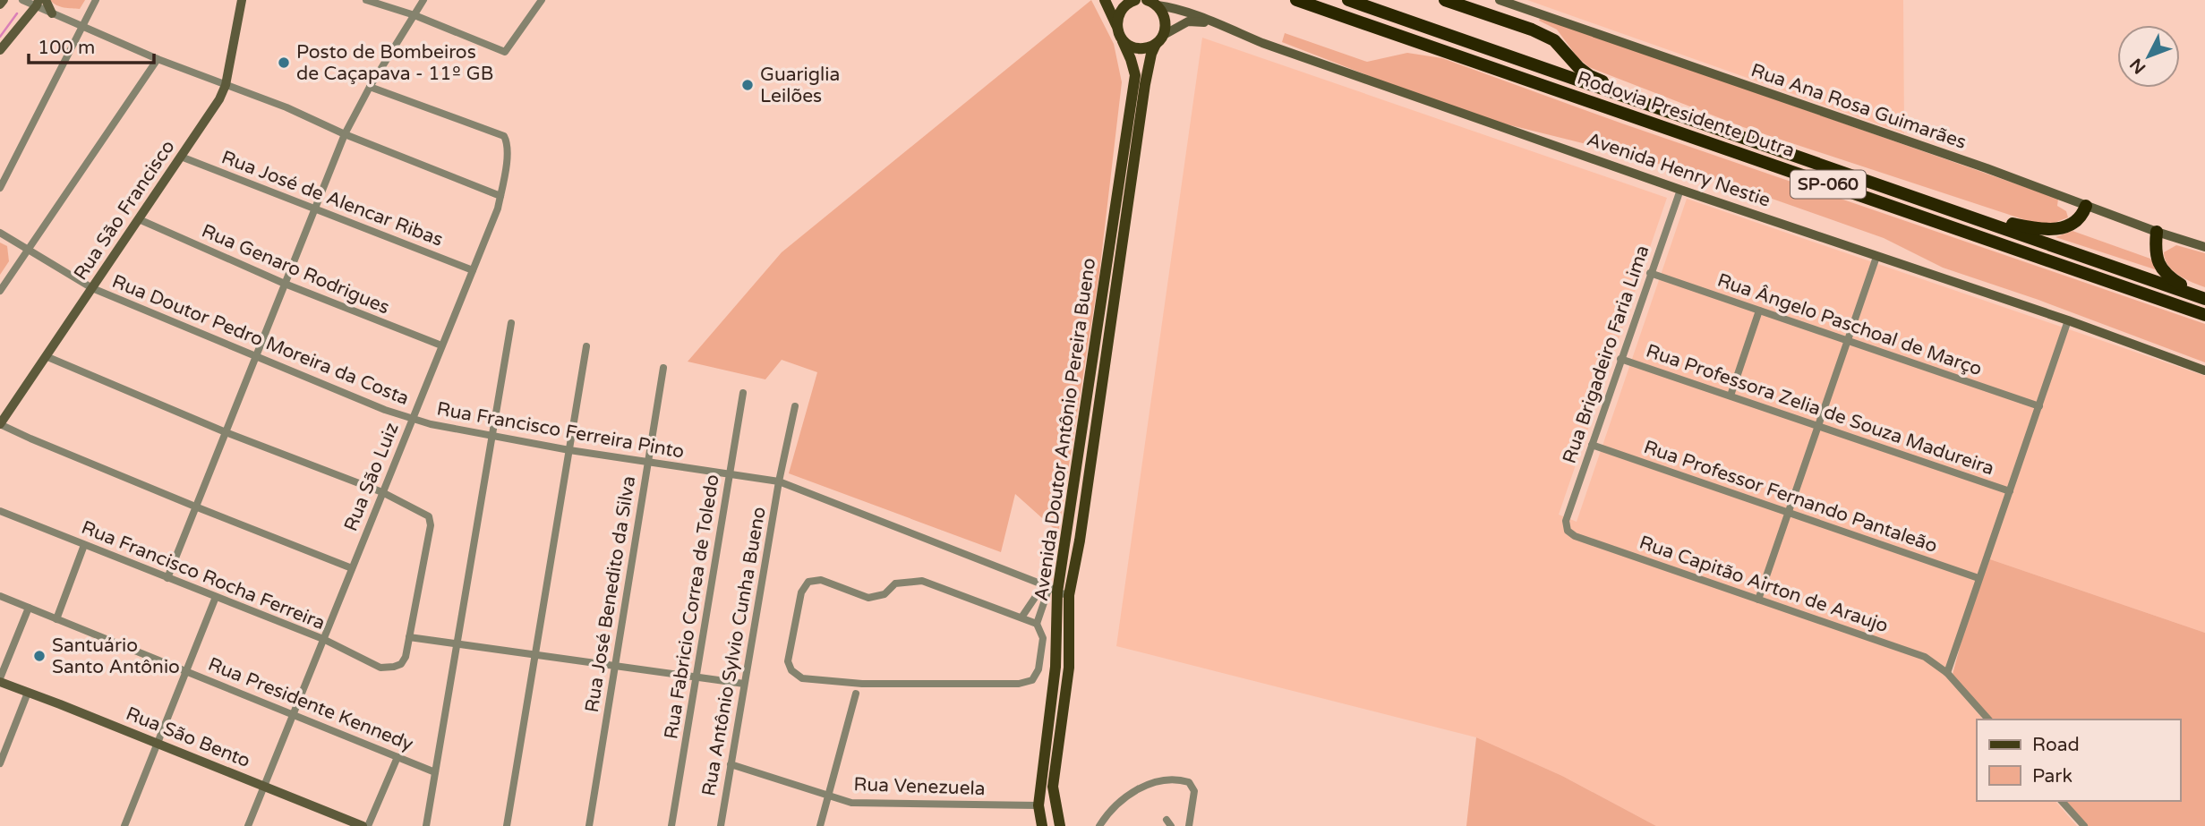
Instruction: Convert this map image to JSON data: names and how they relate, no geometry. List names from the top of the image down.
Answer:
{
  "streets": {
    "highway": ["Rodovia Presidente Dutra", "SP-060"],
    "main road": ["Avenida Doutor Antônio Pereira Bueno"],
    "street": [
      "Rua Ana Rosa Guimarães",
      "Avenida Henry Nestie",
      "Rua José de Alencar Ribas",
      "Rua São Francisco",
      "Rua Genaro Rodrigues",
      "Rua Ângelo Paschoal de Março",
      "Rua Doutor Pedro Moreira da Costa",
      "Rua Brigadeiro Faria Lima",
      "Rua Professora Zelia de Souza Madureira",
      "Rua Francisco Ferreira Pinto",
      "Rua São Luiz",
      "Rua Professor Fernando Pantaleão",
      "Rua Francisco Rocha Ferreira",
      "Rua Capitão Airton de Araujo",
      "Rua José Benedito da Silva",
      "Rua Fabricio Correa de Toledo",
      "Rua Antônio Sylvio Cunha Bueno",
      "Rua Presidente Kennedy",
      "Rua São Bento",
      "Rua Venezuela"
    ]
  },
  "crossings": [
    ["Avenida Henry Nestie", "Rua Brigadeiro Faria Lima"],
    ["Rua José de Alencar Ribas", "Rua São Francisco"],
    ["Rua José de Alencar Ribas", "Rua São Luiz"],
    ["Rua São Francisco", "Rua Genaro Rodrigues"],
    ["Rua São Francisco", "Rua Doutor Pedro Moreira da Costa"],
    ["Rua Genaro Rodrigues", "Rua São Luiz"],
    ["Rua Ângelo Paschoal de Março", "Rua Brigadeiro Faria Lima"],
    ["Rua Doutor Pedro Moreira da Costa", "Rua Francisco Ferreira Pinto"],
    ["Rua Doutor Pedro Moreira da Costa", "Rua São Luiz"],
    ["Rua Brigadeiro Faria Lima", "Rua Professora Zelia de Souza Madureira"],
    ["Rua Brigadeiro Faria Lima", "Rua Professor Fernando Pantaleão"],
    ["Rua Brigadeiro Faria Lima", "Rua Capitão Airton de Araujo"],
    ["Avenida Doutor Antônio Pereira Bueno", "Rua Francisco Ferreira Pinto"],
    ["Avenida Doutor Antônio Pereira Bueno", "Rua Venezuela"],
    ["Rua Francisco Ferreira Pinto", "Rua São Luiz"],
    ["Rua Francisco Ferreira Pinto", "Rua José Benedito da Silva"],
    ["Rua Francisco Ferreira Pinto", "Rua Fabricio Correa de Toledo"],
    ["Rua Francisco Ferreira Pinto", "Rua Antônio Sylvio Cunha Bueno"],
    ["Rua São Luiz", "Rua Francisco Rocha Ferreira"],
    ["Rua São Luiz", "Rua Presidente Kennedy"],
    ["Rua São Luiz", "Rua São Bento"],
    ["Rua Antônio Sylvio Cunha Bueno", "Rua Venezuela"]
  ],
  "places": ["Posto de Bombeiros de Caçapava - 11º GB", "Guariglia Leilões", "Santuário Santo Antônio"],
  "legend": ["Road", "Park"],
  "scale_bar": "100 m",
  "north": "bottom left"
}
